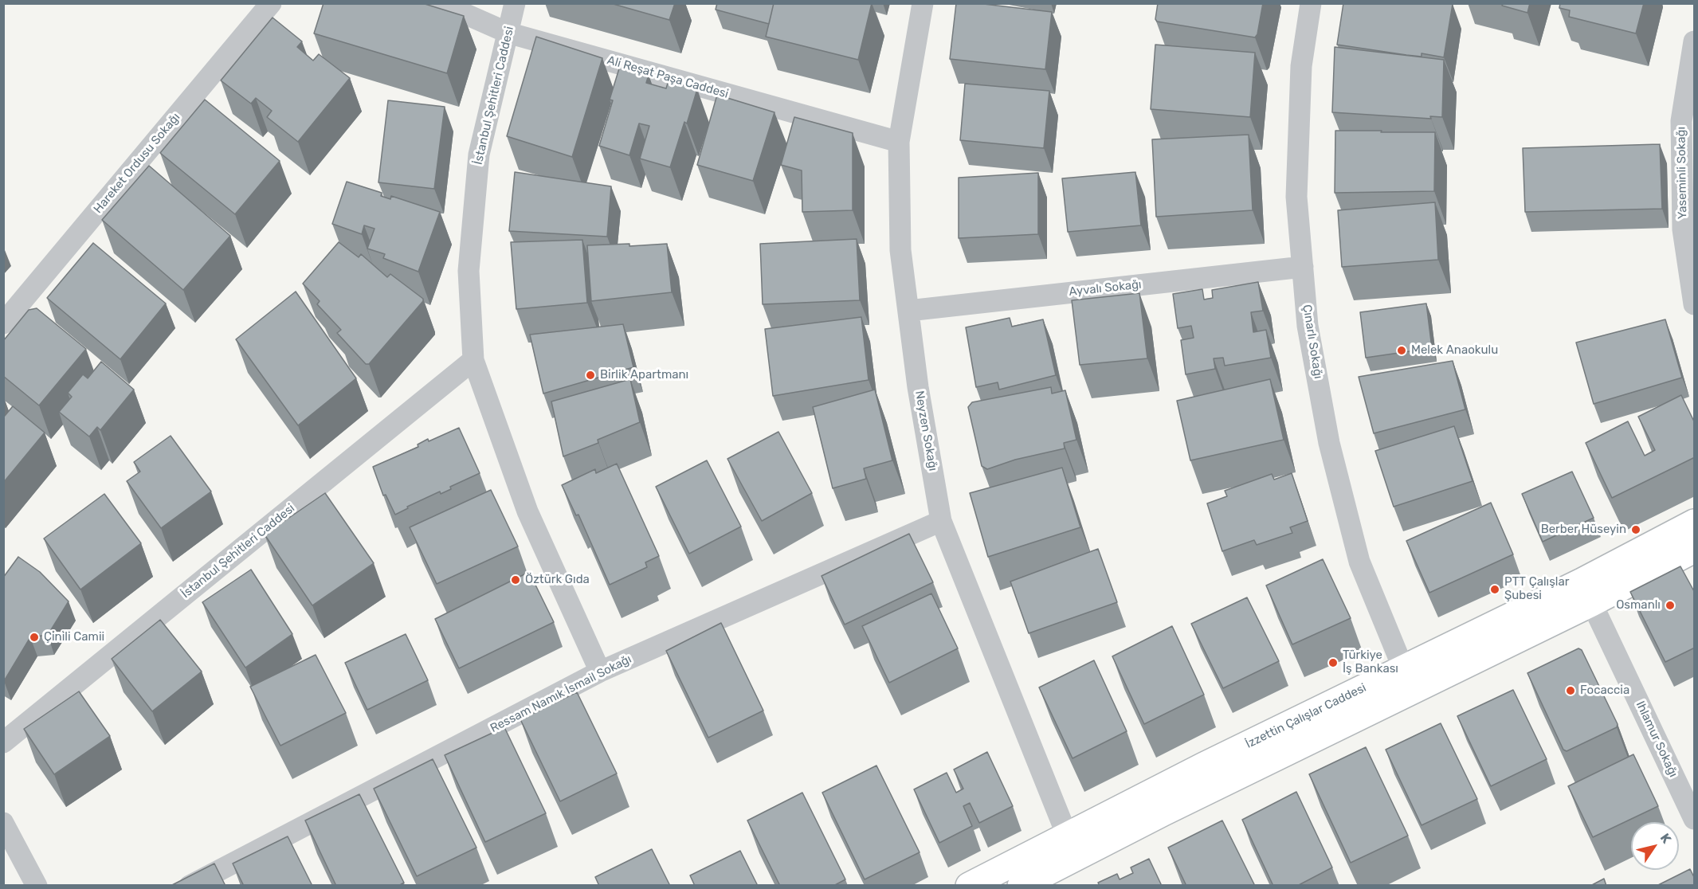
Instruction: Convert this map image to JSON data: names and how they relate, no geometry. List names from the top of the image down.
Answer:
{
  "streets": {
    "main road": ["İzzettin Çalışlar Caddesi"],
    "street": [
      "Ali Reşat Paşa Caddesi",
      "İstanbul Şehitleri Caddesi",
      "Hareket Ordusu Sokağı",
      "Yaseminli Sokağı",
      "Ayvalı Sokağı",
      "Çınarlı Sokağı",
      "Neyzen Sokağı",
      "Ressam Namık İsmail Sokağı",
      "Ihlamur Sokağı"
    ]
  },
  "crossings": [
    ["Ali Reşat Paşa Caddesi", "İstanbul Şehitleri Caddesi"],
    ["Ali Reşat Paşa Caddesi", "Neyzen Sokağı"],
    ["İstanbul Şehitleri Caddesi", "Ressam Namık İsmail Sokağı"],
    ["Ayvalı Sokağı", "Çınarlı Sokağı"],
    ["Ayvalı Sokağı", "Neyzen Sokağı"],
    ["Çınarlı Sokağı", "İzzettin Çalışlar Caddesi"],
    ["Neyzen Sokağı", "Ressam Namık İsmail Sokağı"],
    ["Neyzen Sokağı", "İzzettin Çalışlar Caddesi"],
    ["İzzettin Çalışlar Caddesi", "Ihlamur Sokağı"]
  ],
  "places": [
    "Melek Anaokulu",
    "Birlik Apartmanı",
    "Berber Hüseyin",
    "Öztürk Gıda",
    "PTT Çalışlar Şubesi",
    "Osmanlı",
    "Çinili Camii",
    "Türkiye İş Bankası",
    "Focaccia"
  ],
  "north": "top right"
}
